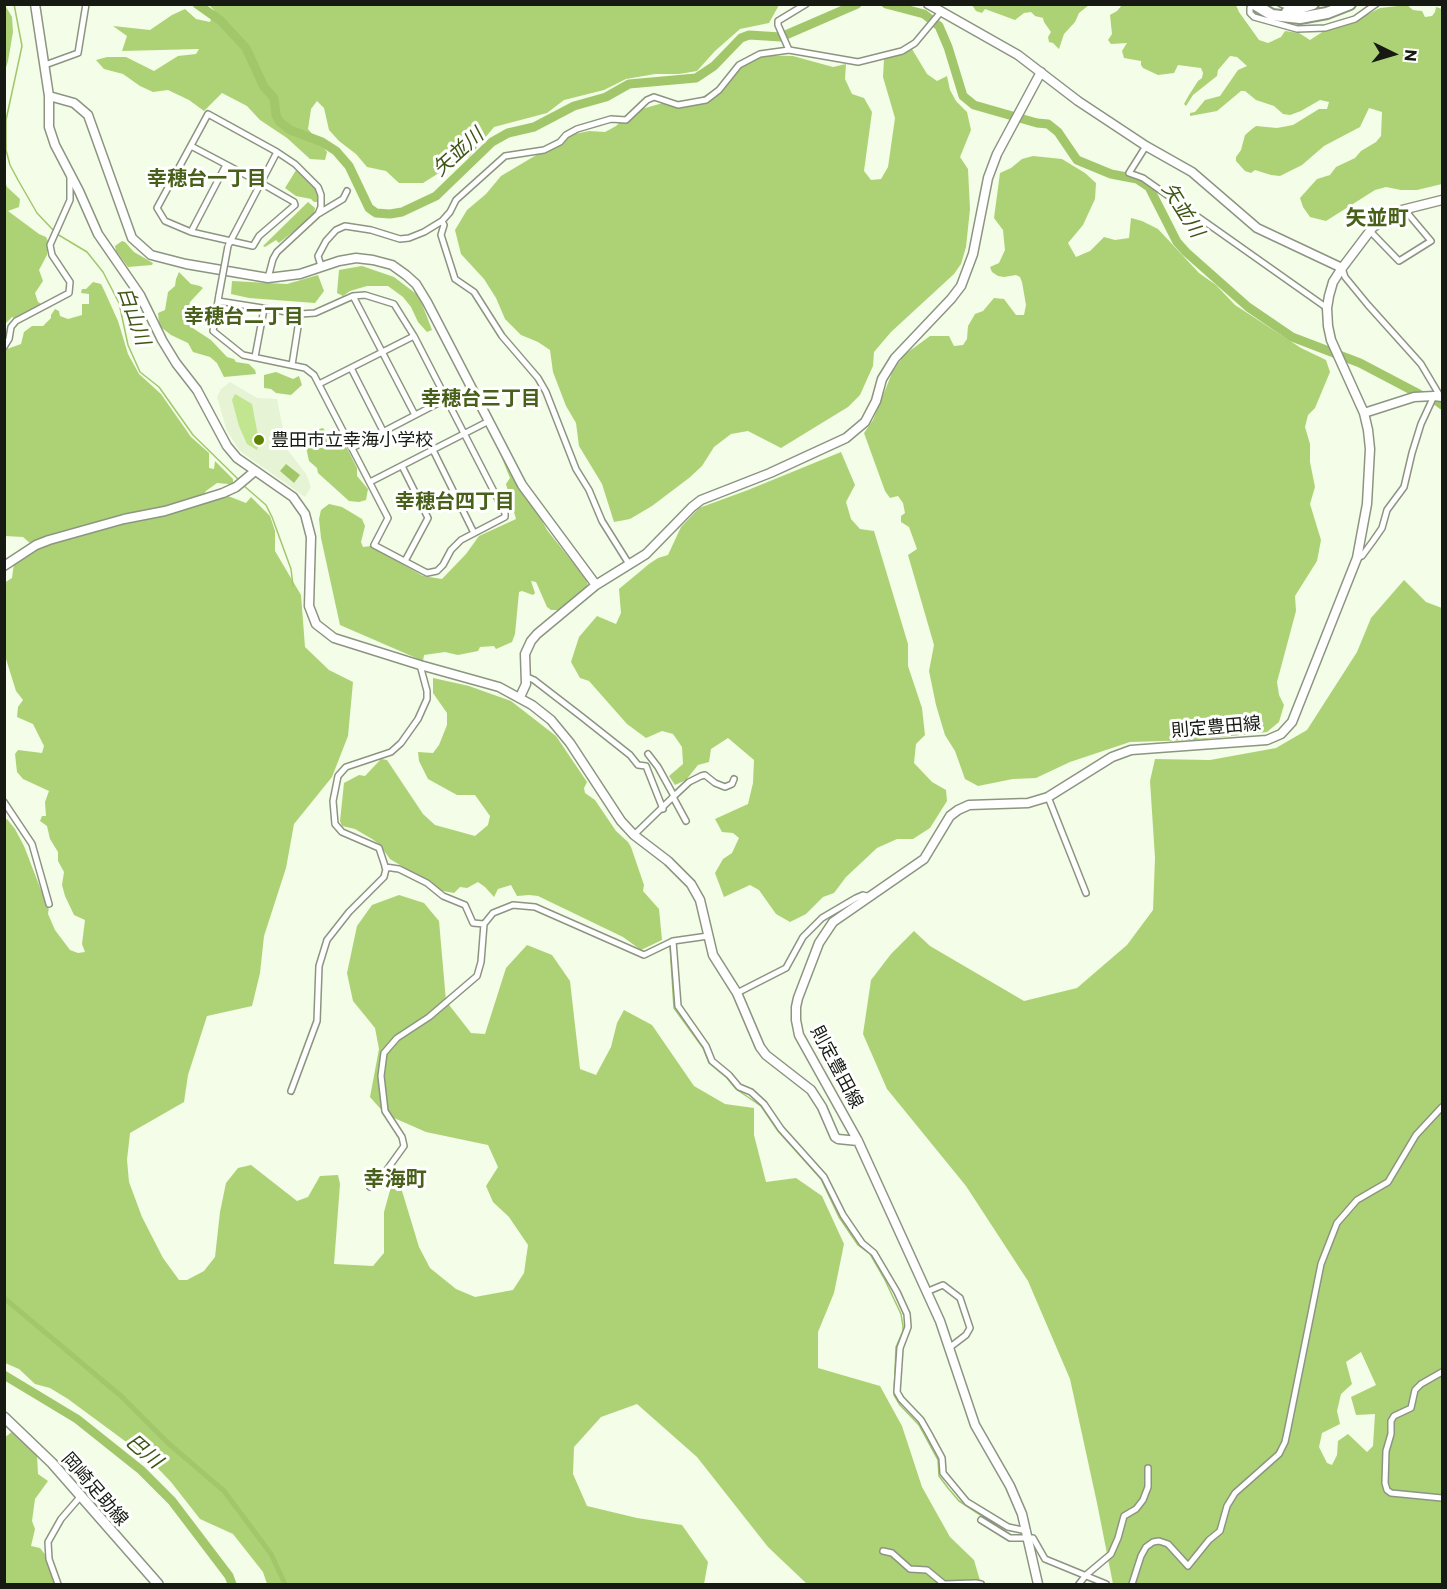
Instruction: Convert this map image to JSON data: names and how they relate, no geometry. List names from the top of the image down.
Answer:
{
  "streets": {
    "main road": ["則定豊田線", "岡崎足助線"]
  },
  "districts": [
    "幸穂台一丁目",
    "矢並町",
    "幸穂台二丁目",
    "幸穂台三丁目",
    "幸穂台四丁目",
    "幸海町"
  ],
  "water": ["矢並川", "白山川", "巴川"],
  "places": ["豊田市立幸海小学校"],
  "north": "right"
}
